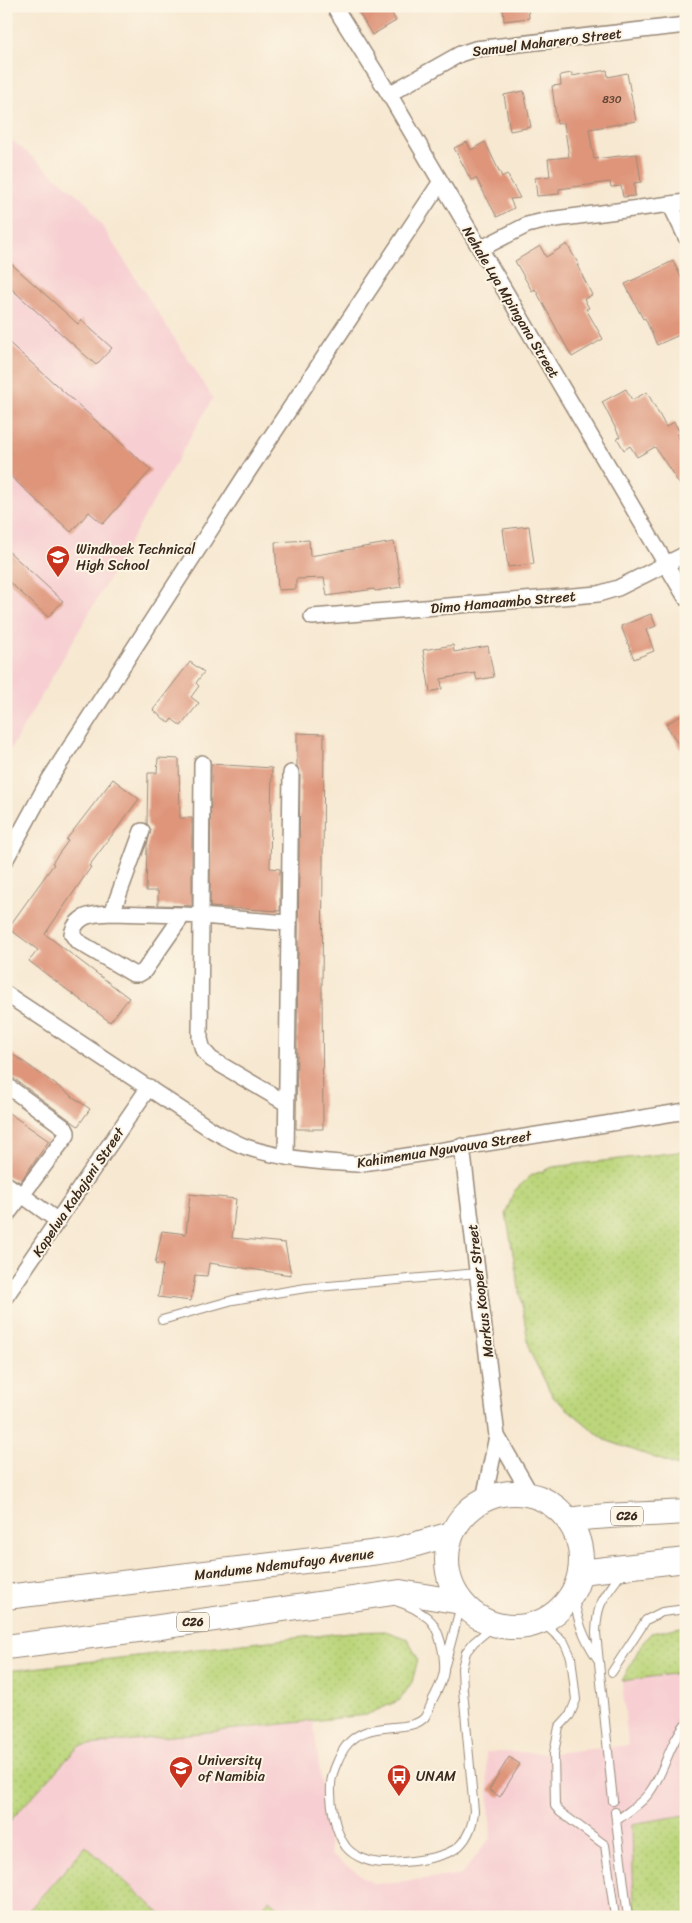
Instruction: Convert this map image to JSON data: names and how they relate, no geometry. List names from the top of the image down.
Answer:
{
  "streets": {
    "main road": ["C26", "Mandume Ndemufayo Avenue"],
    "street": [
      "Samuel Maharero Street",
      "Nehale Lya Mpingana Street",
      "Dimo Hamaambo Street",
      "Kahimemua Nguvauva Street",
      "Kapelwa Kabajani Street",
      "Markus Kooper Street"
    ]
  },
  "crossings": [
    ["Samuel Maharero Street", "Nehale Lya Mpingana Street"],
    ["Nehale Lya Mpingana Street", "Dimo Hamaambo Street"],
    ["Kahimemua Nguvauva Street", "Kapelwa Kabajani Street"],
    ["Kahimemua Nguvauva Street", "Markus Kooper Street"],
    ["C26", "Mandume Ndemufayo Avenue"]
  ],
  "places": {
    "school or university": ["Windhoek Technical High School", "University of Namibia"],
    "bus stop": ["UNAM"]
  },
  "house_numbers": ["830"]
}
